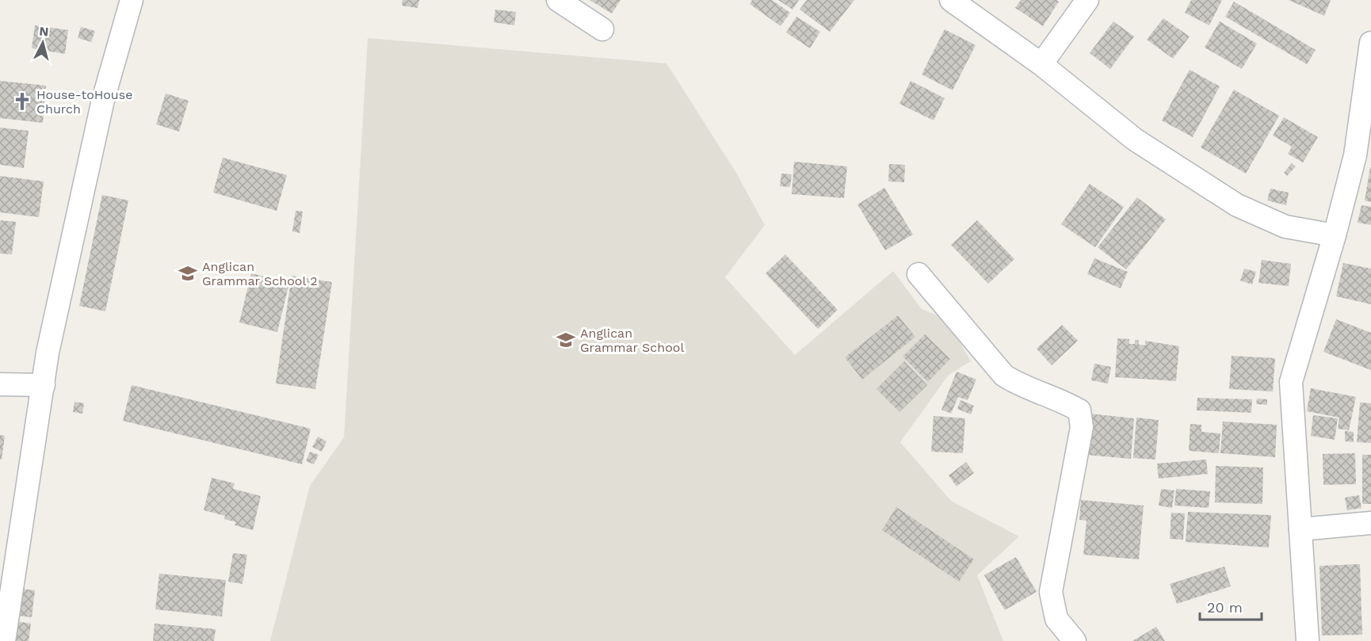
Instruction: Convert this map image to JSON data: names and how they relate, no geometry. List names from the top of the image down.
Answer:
{
  "places": {
    "church": ["House-toHouse Church"],
    "school or university": ["Anglican Grammar School 2", "Anglican Grammar School"]
  },
  "scale_bar": "20 m",
  "north": "top"
}
